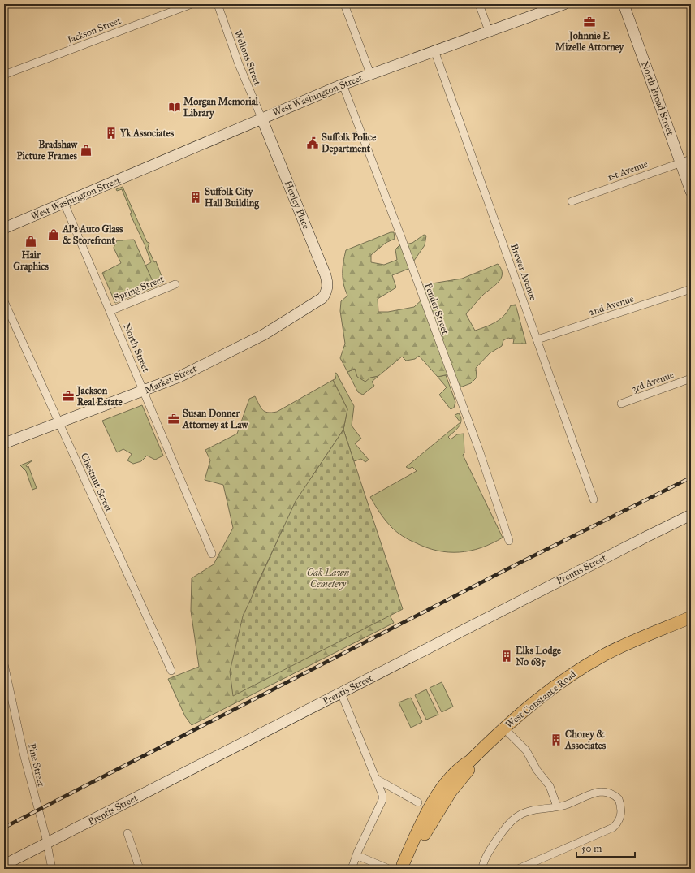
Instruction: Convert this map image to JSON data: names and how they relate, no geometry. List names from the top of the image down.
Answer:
{
  "streets": {
    "main road": ["West Constance Road"],
    "street": [
      "Jackson Street",
      "Wellons Street",
      "West Washington Street",
      "North Broad Street",
      "1st Avenue",
      "Henley Place",
      "Brewer Avenue",
      "Spring Street",
      "2nd Avenue",
      "Pender Street",
      "North Street",
      "Market Street",
      "3rd Avenue",
      "Chestnut Street",
      "Prentis Street",
      "Pine Street"
    ]
  },
  "crossings": [
    ["Wellons Street", "West Washington Street"],
    ["Wellons Street", "Henley Place"],
    ["West Washington Street", "Henley Place"],
    ["West Washington Street", "Brewer Avenue"],
    ["West Washington Street", "Pender Street"],
    ["West Washington Street", "North Street"],
    ["North Broad Street", "1st Avenue"],
    ["Henley Place", "Market Street"],
    ["Brewer Avenue", "2nd Avenue"],
    ["Spring Street", "North Street"],
    ["North Street", "Market Street"],
    ["Market Street", "Chestnut Street"],
    ["Prentis Street", "Pine Street"]
  ],
  "parks": ["Oak Lawn Cemetery"],
  "places": {
    "office": ["Johnnie E Mizelle Attorney", "Jackson Real Estate", "Susan Donner Attorney at Law"],
    "library": ["Morgan Memorial Library"],
    "building": [
      "Yk Associates",
      "Suffolk City Hall Building",
      "Elks Lodge No 685",
      "Chorey & Associates"
    ],
    "public building": ["Suffolk Police Department"],
    "shop": ["Bradshaw Picture Frames", "Al's Auto Glass & Storefront", "Hair Graphics"]
  },
  "scale_bar": "50 m"
}
